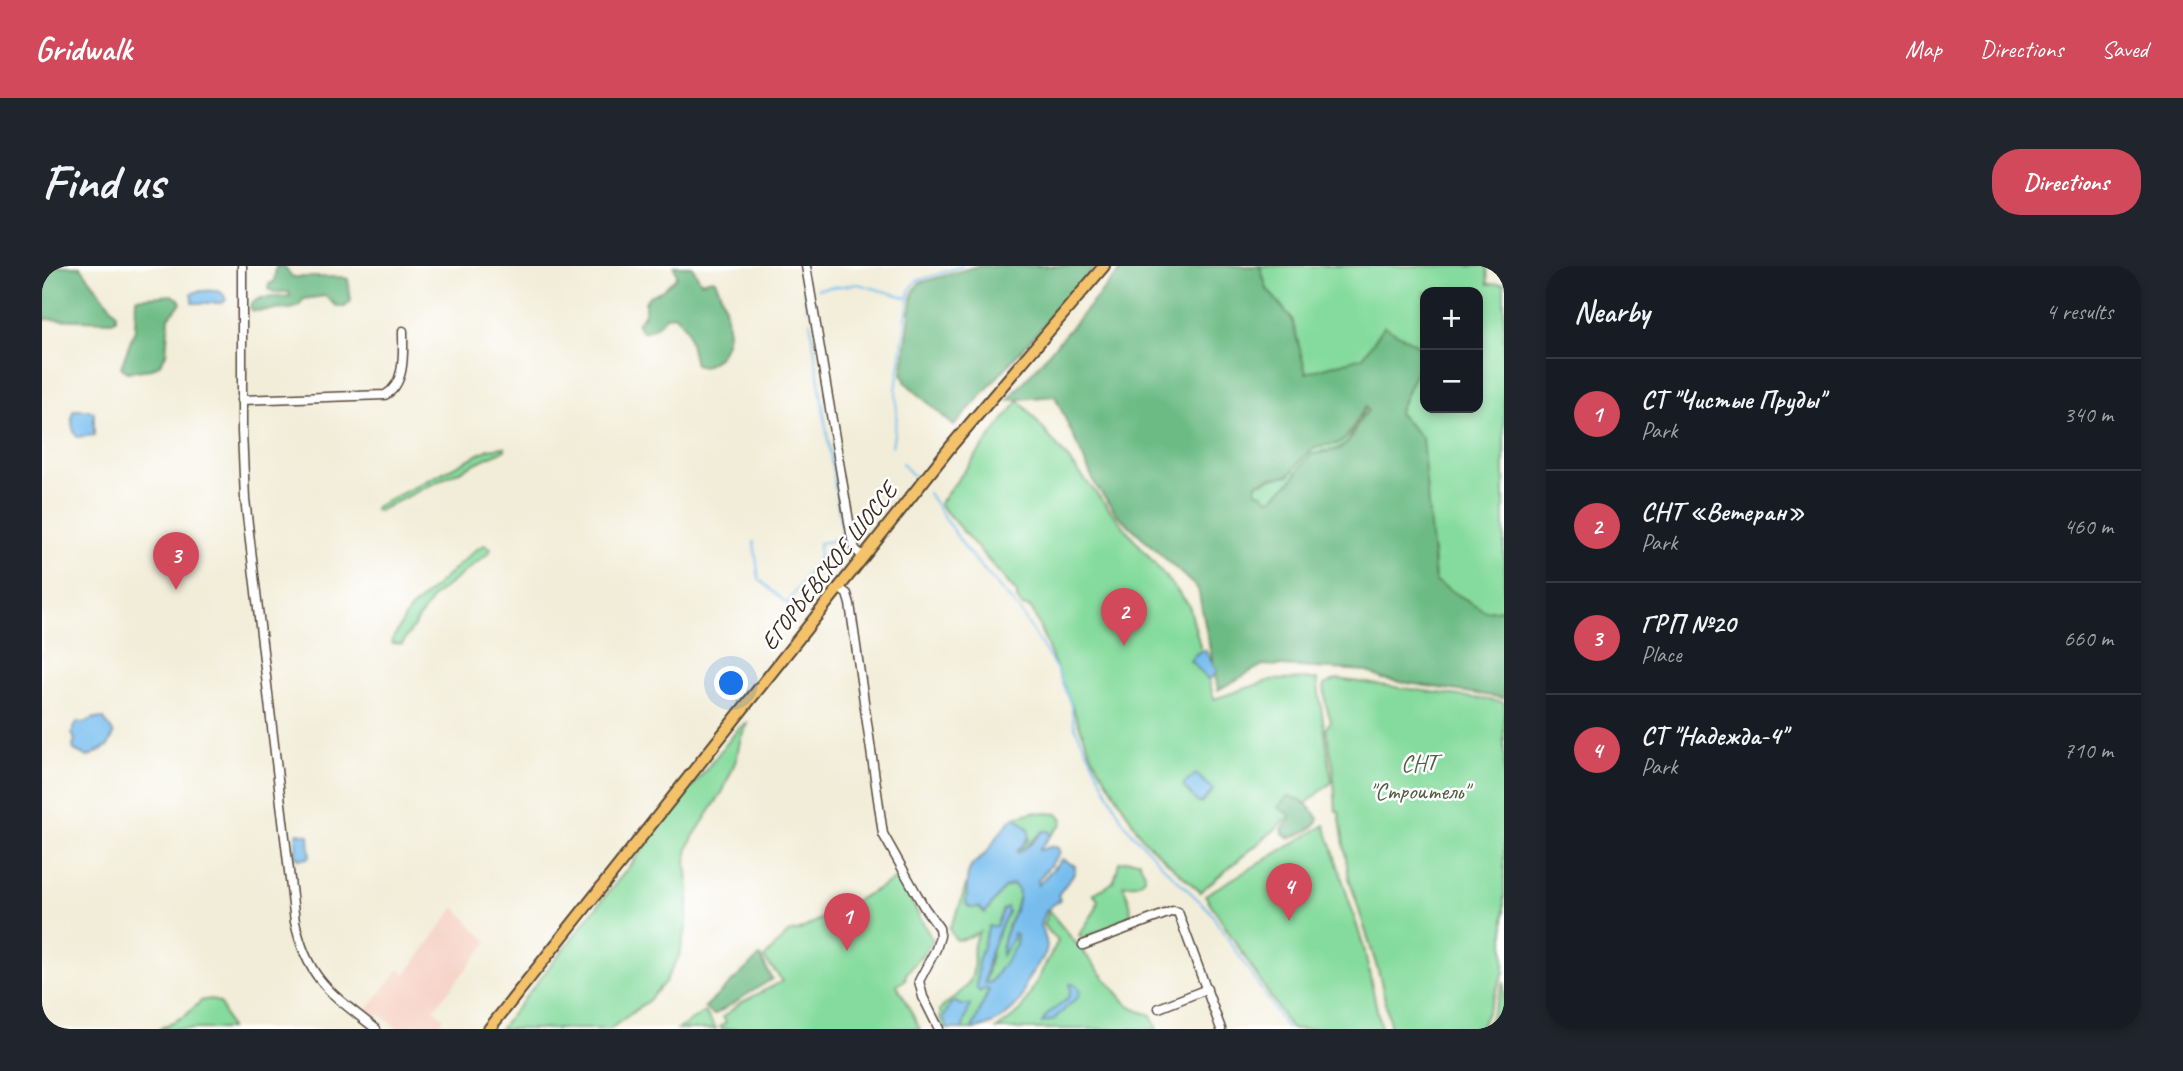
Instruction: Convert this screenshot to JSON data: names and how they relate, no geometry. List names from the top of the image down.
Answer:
{
  "streets": {
    "main road": ["ЕГОРЬЕВСКОЕ ШОССЕ"]
  },
  "parks": ["СНТ \"Строитель\""],
  "page": {
    "header": "Gridwalk",
    "nav": ["Map", "Directions", "Saved"],
    "buttons": "Directions",
    "title": "Find us",
    "heading": ["Nearby", "4 results"],
    "map_buttons": ["+", "−"],
    "list": [
      {
        "mark": "1",
        "name": "СТ \"Чистые Пруды\"",
        "note": "Park",
        "value": "340 m"
      },
      {
        "mark": "2",
        "name": "СНТ «Ветеран»",
        "note": "Park",
        "value": "460 m"
      },
      {
        "mark": "3",
        "name": "ГРП №20",
        "note": "Place",
        "value": "660 m"
      },
      {
        "mark": "4",
        "name": "СТ \"Надежда-4\"",
        "note": "Park",
        "value": "710 m"
      }
    ],
    "pins": [
      "3",
      "2",
      "4",
      "1"
    ]
  }
}
